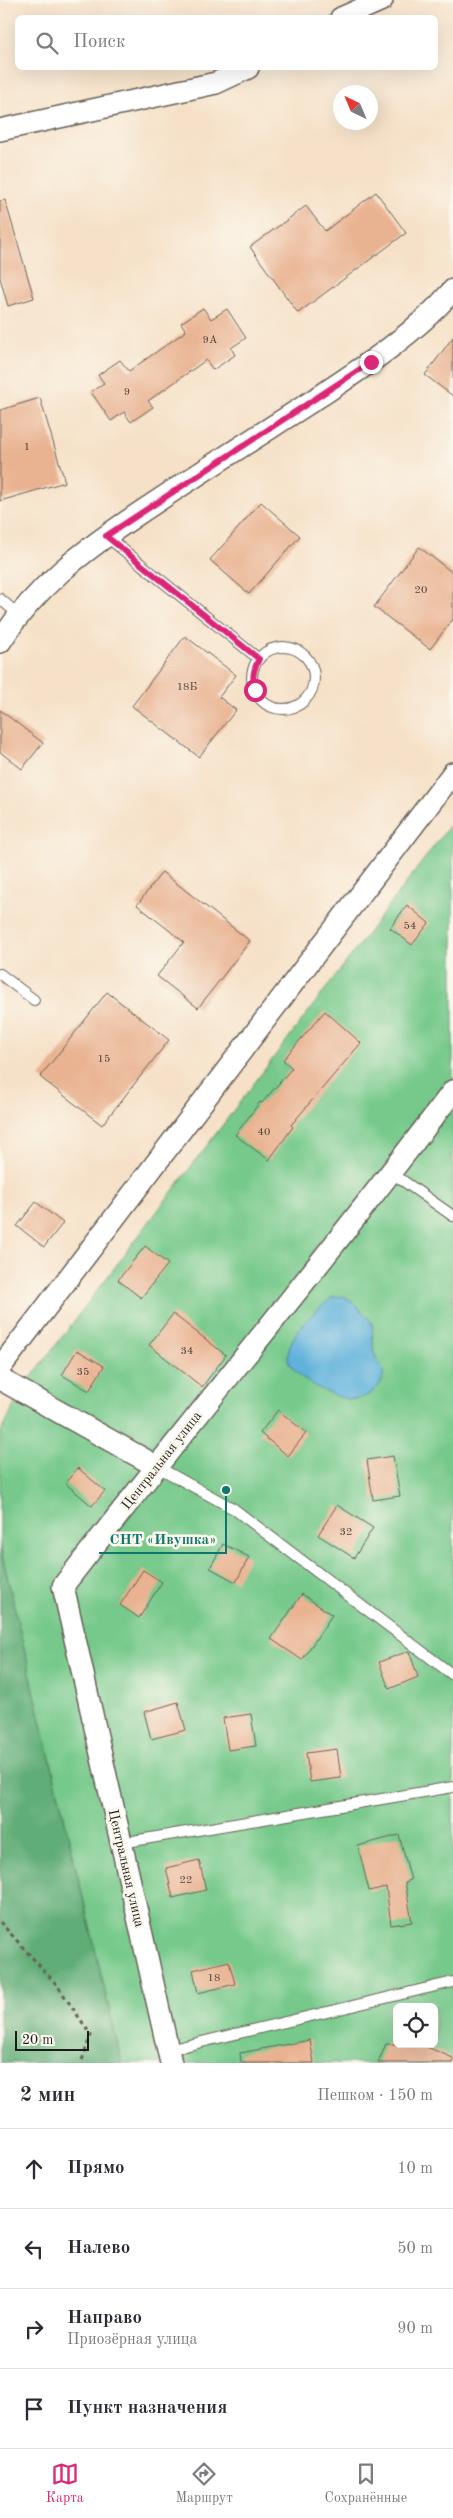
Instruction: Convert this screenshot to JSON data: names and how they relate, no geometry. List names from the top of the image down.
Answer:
{
  "streets": {
    "street": ["Центральная улица"]
  },
  "places": ["СНТ «Ивушка»"],
  "house_numbers": [
    "9А",
    "9",
    "1",
    "20",
    "18Б",
    "54",
    "15",
    "40",
    "34",
    "35",
    "32",
    "22",
    "18"
  ],
  "scale_bar": "20 m",
  "north": "top left",
  "page": {
    "search": "Поиск",
    "scale": "20 m",
    "heading": ["2 мин", "Пешком · 150 m"],
    "list": [
      ["Прямо", "10 m"],
      ["Налево", "50 m"],
      ["Направо", "Приозёрная улица", "90 m"],
      "Пункт назначения"
    ],
    "nav": ["Карта", "Маршрут", "Сохранённые"]
  }
}
